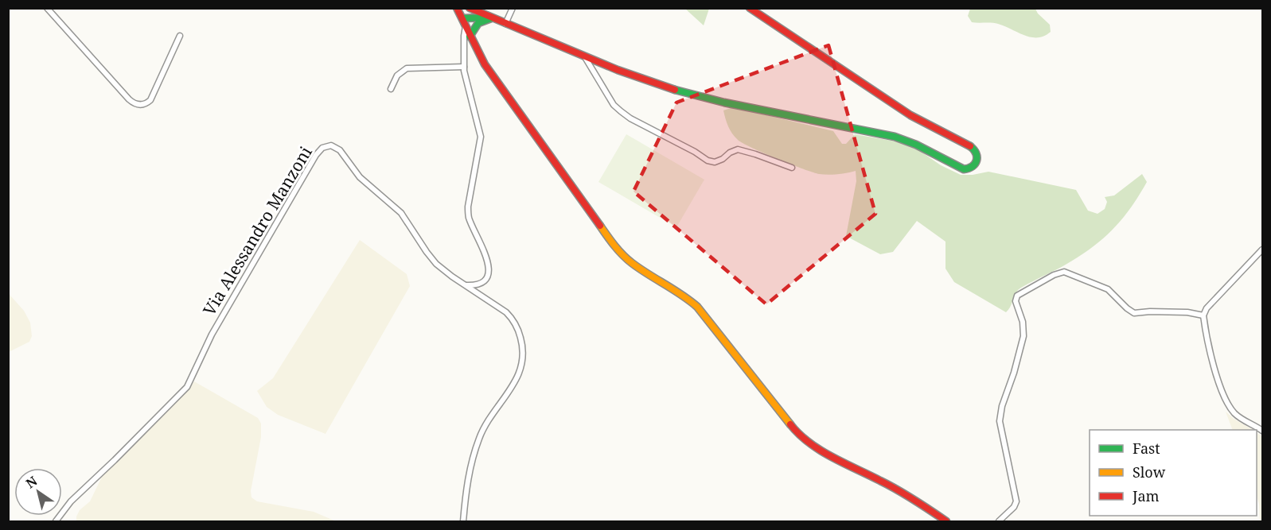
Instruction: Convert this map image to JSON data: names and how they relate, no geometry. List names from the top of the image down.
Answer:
{
  "streets": {
    "street": ["Via Alessandro Manzoni"]
  },
  "legend": ["Fast", "Slow", "Jam"],
  "north": "top left"
}
